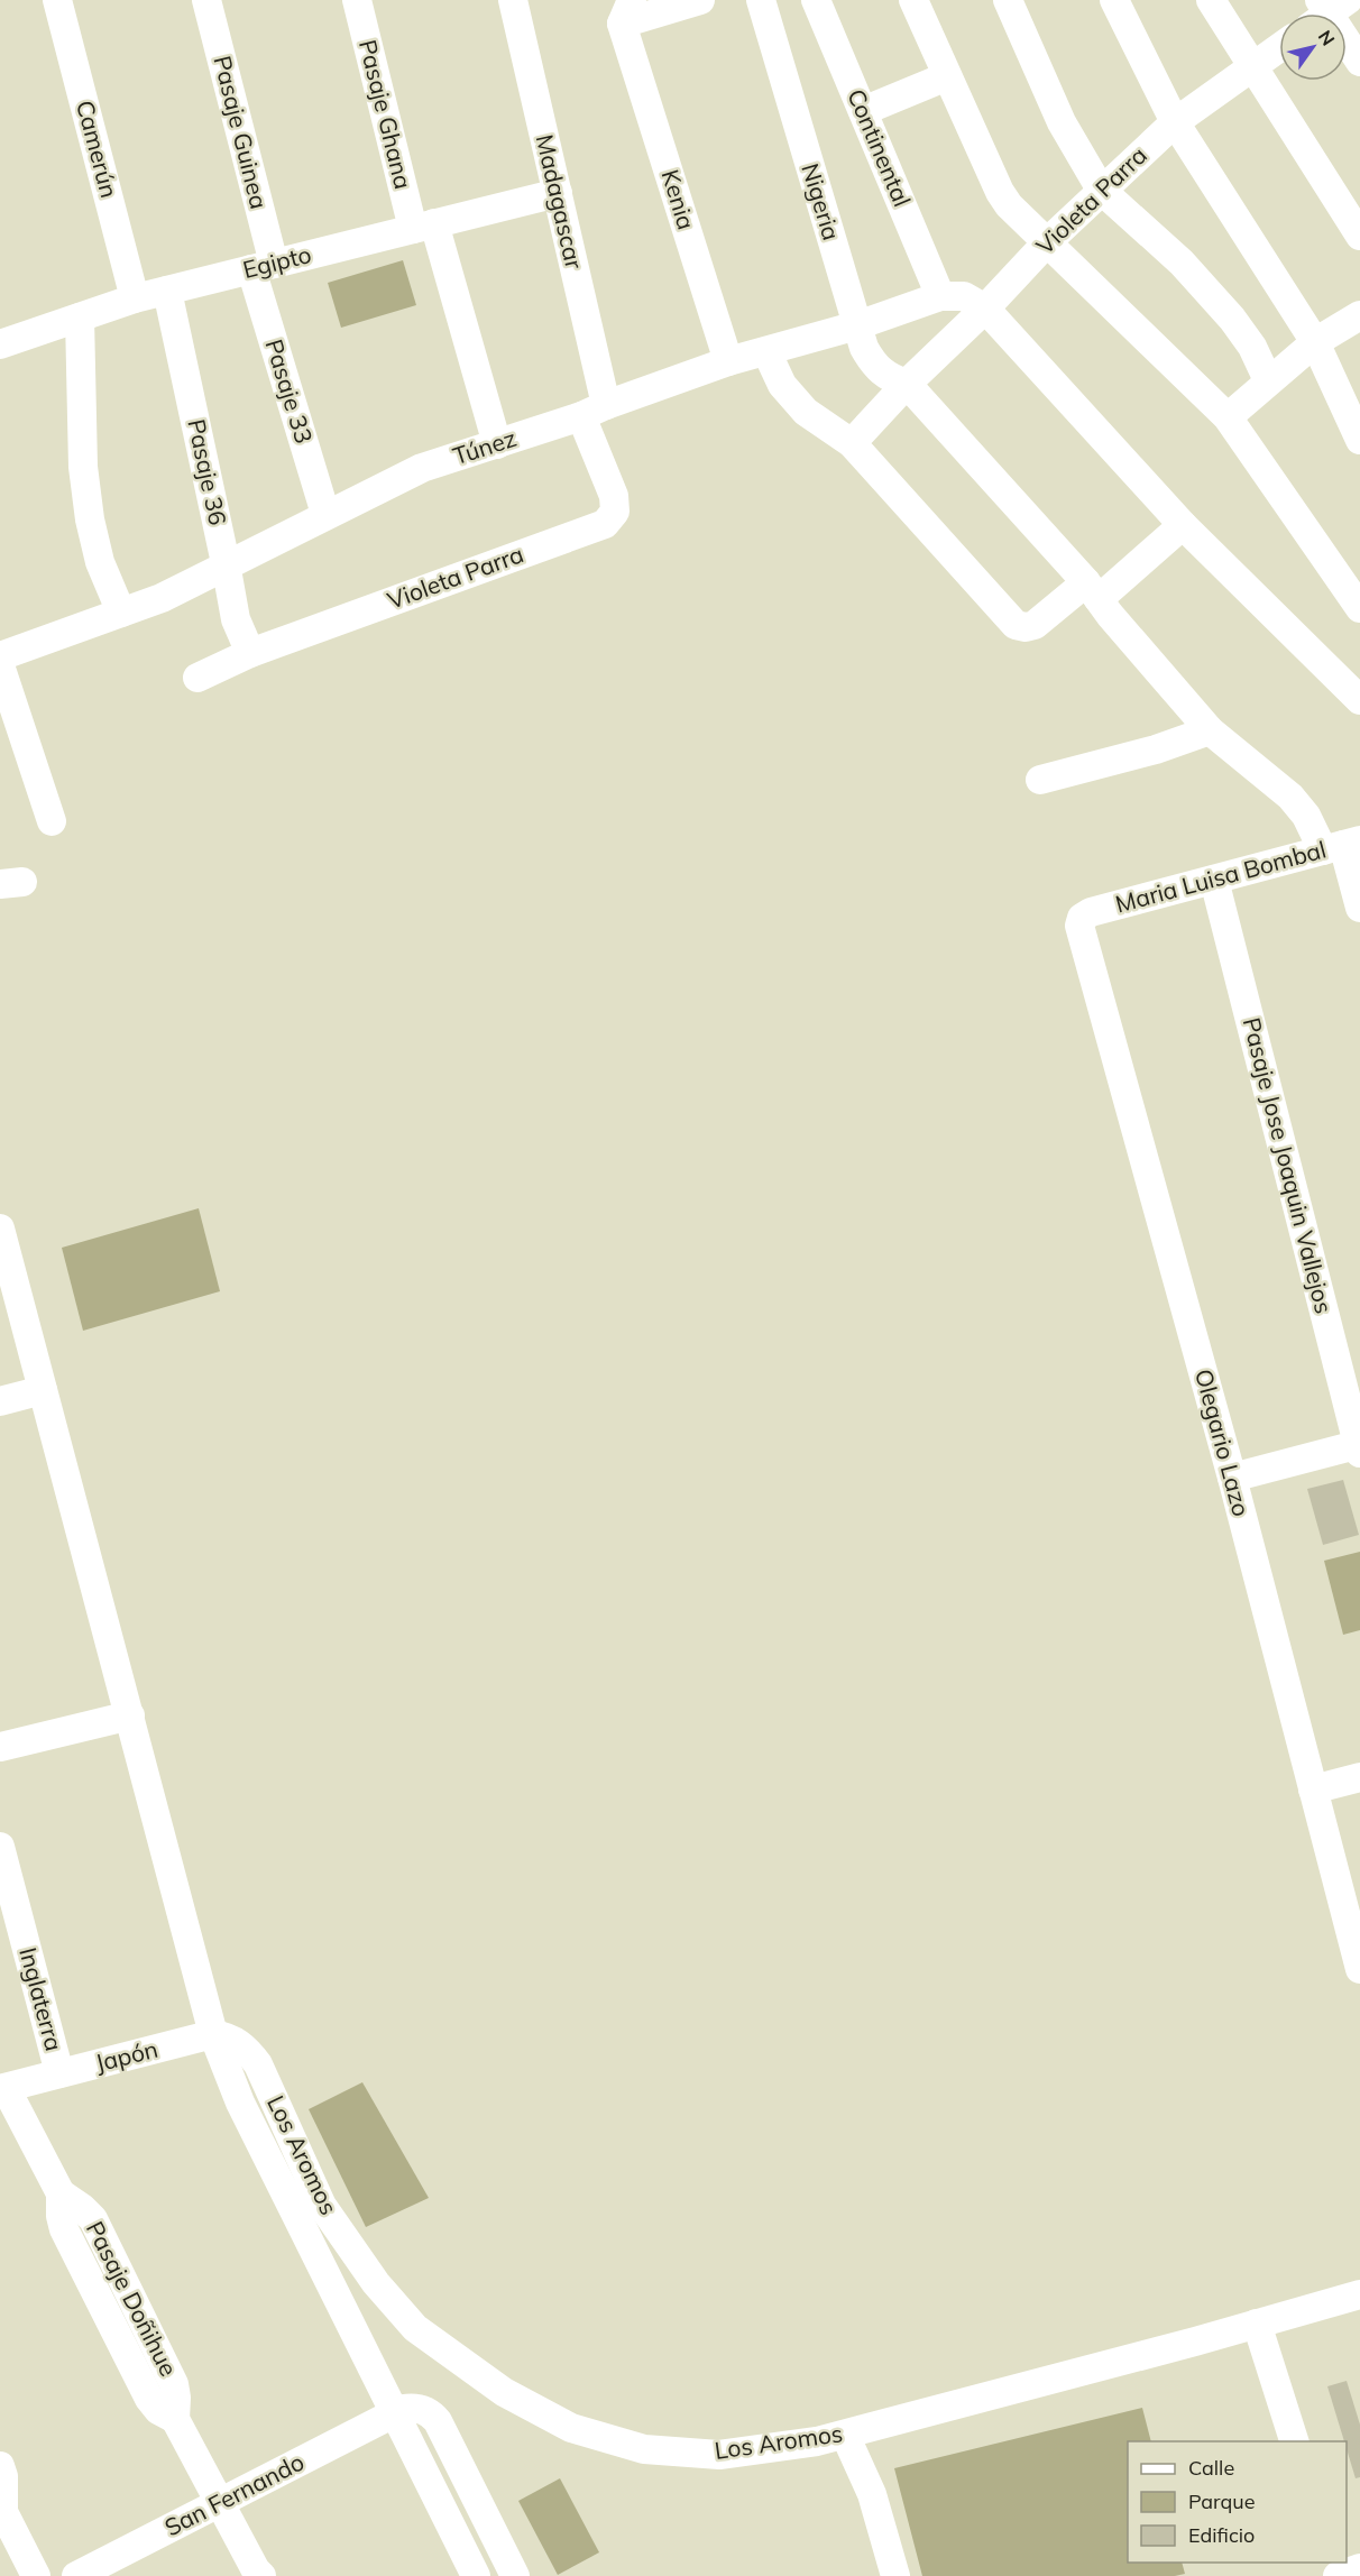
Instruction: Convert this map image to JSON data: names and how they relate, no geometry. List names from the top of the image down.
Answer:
{
  "streets": {
    "street": [
      "Pasaje Ghana",
      "Pasaje Guinea",
      "Continental",
      "Camerún",
      "Kenia",
      "Violeta Parra",
      "Madagascar",
      "Nigeria",
      "Egipto",
      "Pasaje 33",
      "Túnez",
      "Pasaje 36",
      "Maria Luisa Bombal",
      "Pasaje Jose Joaquin Vallejos",
      "Olegario Lazo",
      "Inglaterra",
      "Japón",
      "Los Aromos",
      "Pasaje Doñihue",
      "San Fernando"
    ]
  },
  "crossings": [
    ["Pasaje Ghana", "Egipto"],
    ["Pasaje Ghana", "Túnez"],
    ["Pasaje Guinea", "Egipto"],
    ["Pasaje Guinea", "Pasaje 33"],
    ["Continental", "Túnez"],
    ["Camerún", "Egipto"],
    ["Kenia", "Túnez"],
    ["Violeta Parra", "Madagascar"],
    ["Violeta Parra", "Nigeria"],
    ["Violeta Parra", "Túnez"],
    ["Violeta Parra", "Pasaje 36"],
    ["Madagascar", "Egipto"],
    ["Madagascar", "Túnez"],
    ["Nigeria", "Túnez"],
    ["Nigeria", "Maria Luisa Bombal"],
    ["Egipto", "Pasaje 33"],
    ["Egipto", "Pasaje 36"],
    ["Pasaje 33", "Túnez"],
    ["Túnez", "Pasaje 36"],
    ["Maria Luisa Bombal", "Pasaje Jose Joaquin Vallejos"],
    ["Maria Luisa Bombal", "Olegario Lazo"],
    ["Inglaterra", "Japón"],
    ["Japón", "Los Aromos"],
    ["Japón", "Pasaje Doñihue"],
    ["Pasaje Doñihue", "San Fernando"]
  ],
  "legend": ["Calle", "Parque", "Edificio"],
  "north": "top right"
}
